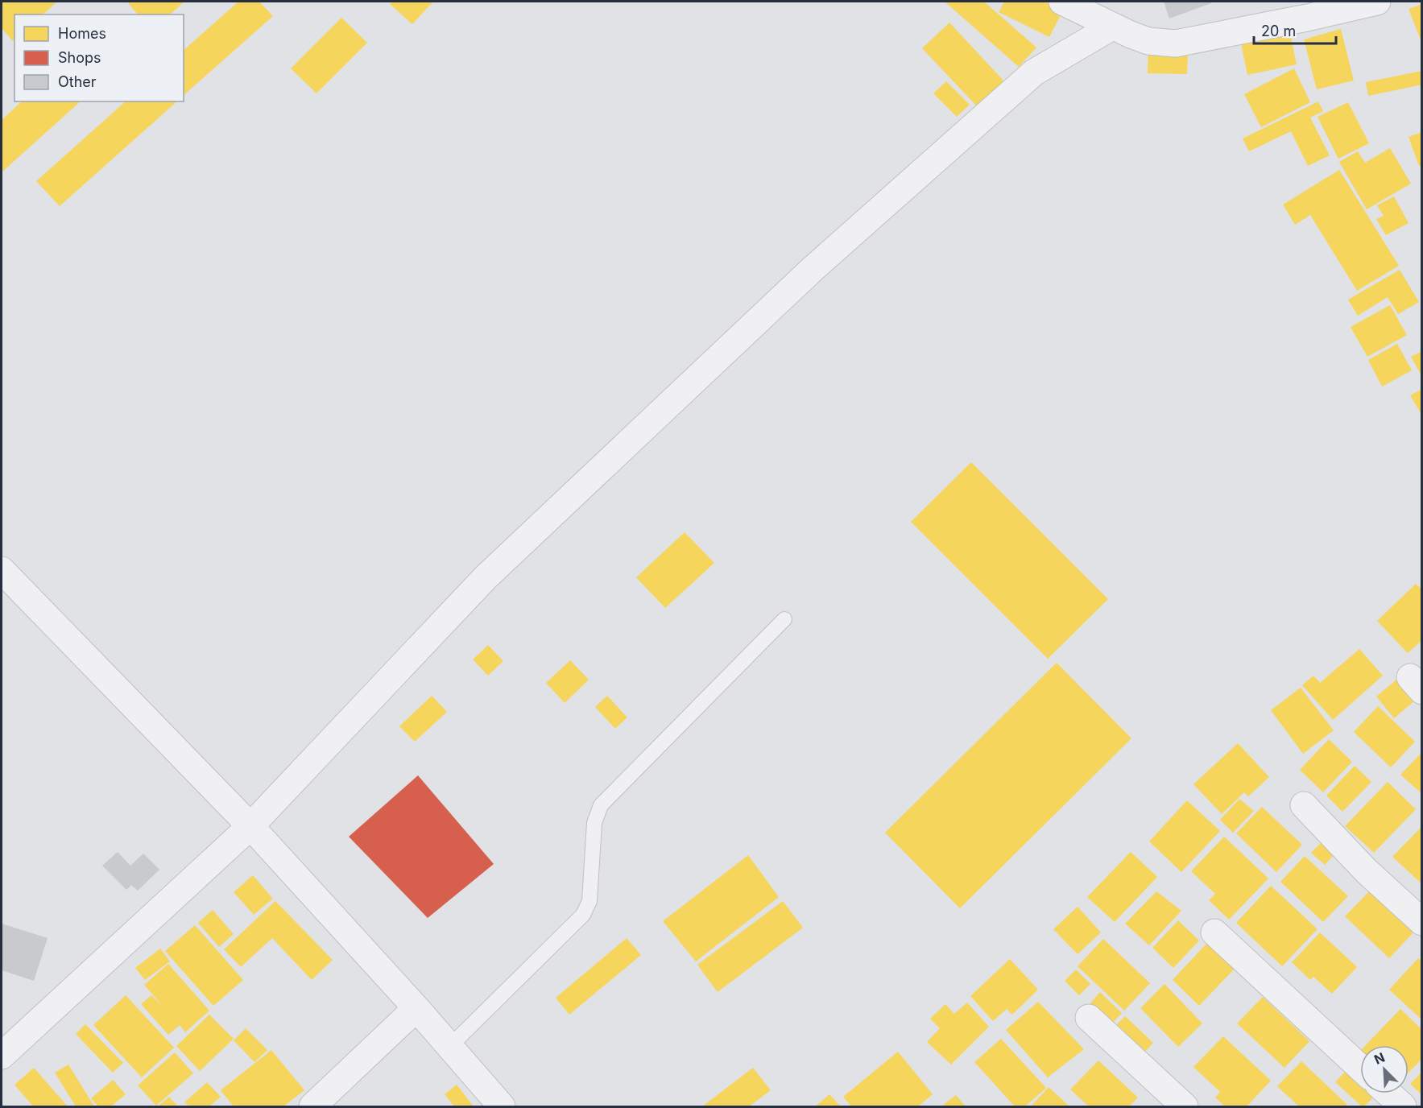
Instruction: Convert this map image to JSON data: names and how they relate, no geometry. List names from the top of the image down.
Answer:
{
  "legend": ["Homes", "Shops", "Other"],
  "scale_bar": "20 m",
  "north": "top left"
}
